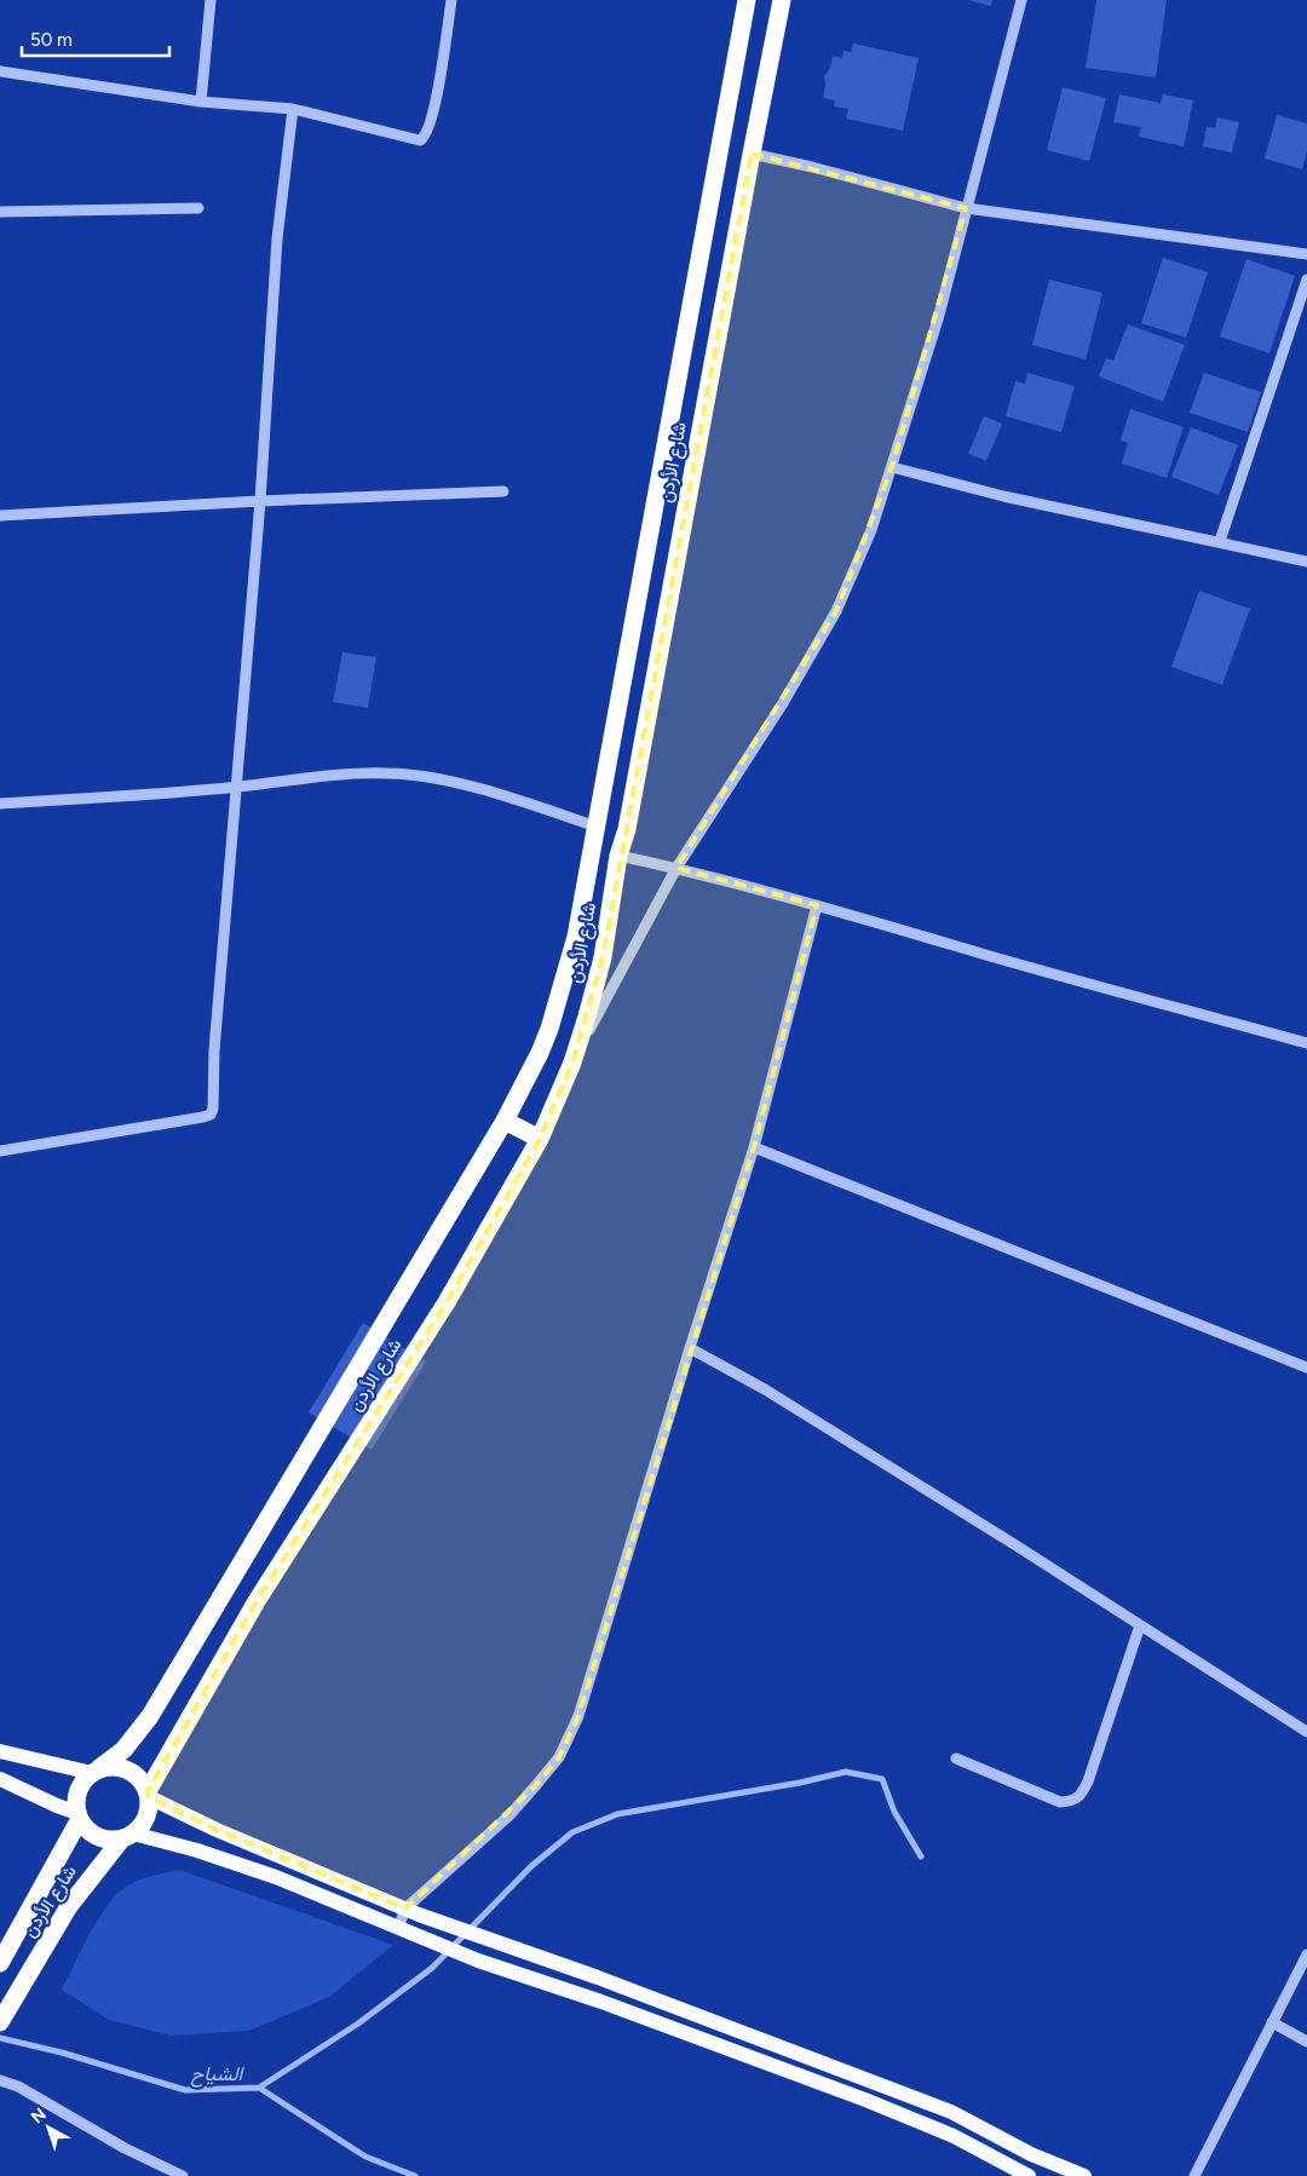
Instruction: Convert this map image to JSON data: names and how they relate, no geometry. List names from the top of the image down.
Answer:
{
  "streets": {
    "highway": ["شارع الأردن"]
  },
  "water": ["الشياح"],
  "scale_bar": "50 m",
  "north": "top left"
}
